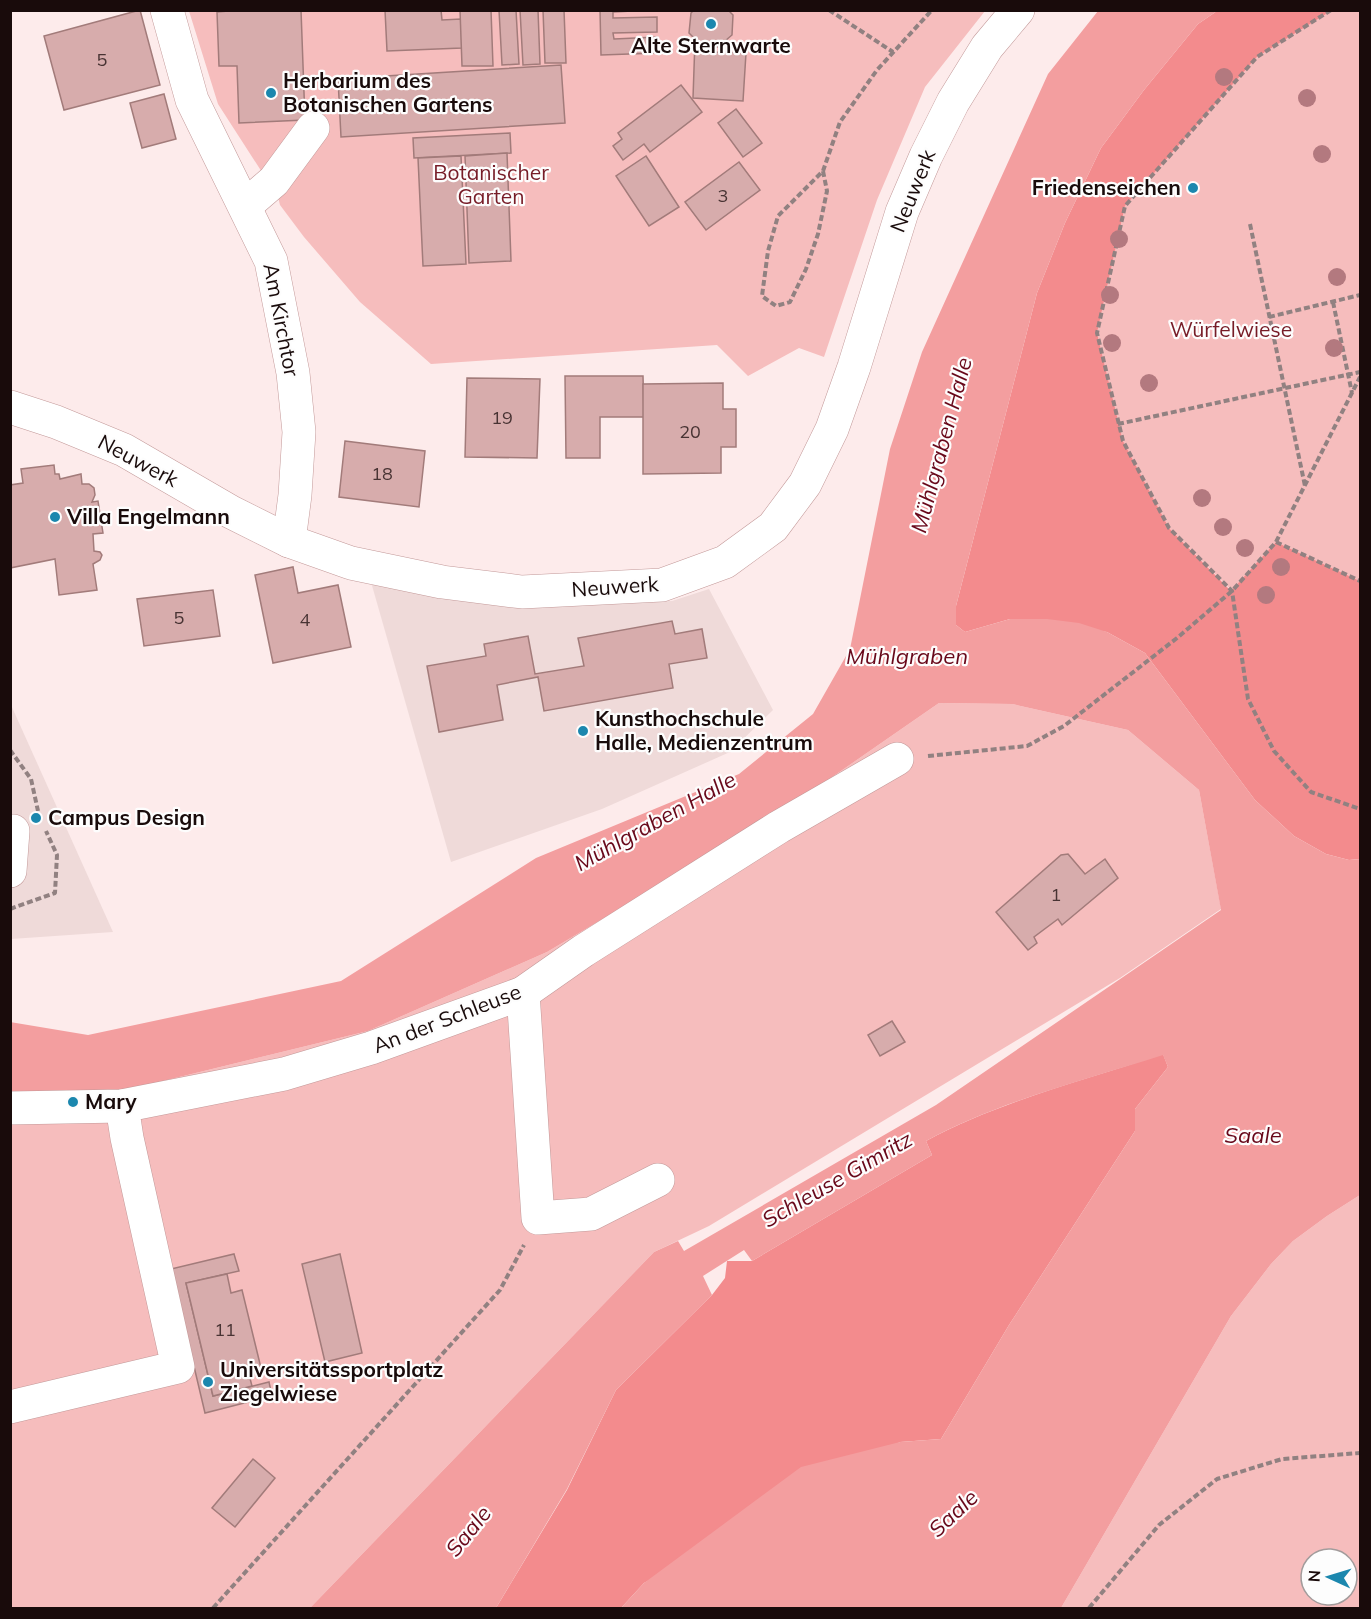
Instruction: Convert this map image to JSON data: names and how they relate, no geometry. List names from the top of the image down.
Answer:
{
  "streets": {
    "street": ["Neuwerk", "Am Kirchtor", "An der Schleuse"]
  },
  "crossings": [
    ["Neuwerk", "Am Kirchtor"]
  ],
  "water": [
    "Mühlgraben Halle",
    "Mühlgraben",
    "Saale",
    "Schleuse Gimritz"
  ],
  "parks": ["Botanischer Garten", "Würfelwiese"],
  "places": [
    "Alte Sternwarte",
    "Herbarium des Botanischen Gartens",
    "Friedenseichen",
    "Villa Engelmann",
    "Kunsthochschule Halle, Medienzentrum",
    "Campus Design",
    "Mary",
    "Universitätssportplatz Ziegelwiese"
  ],
  "house_numbers": [
    "5",
    "3",
    "19",
    "20",
    "18",
    "5",
    "4",
    "1",
    "11"
  ],
  "north": "left"
}
